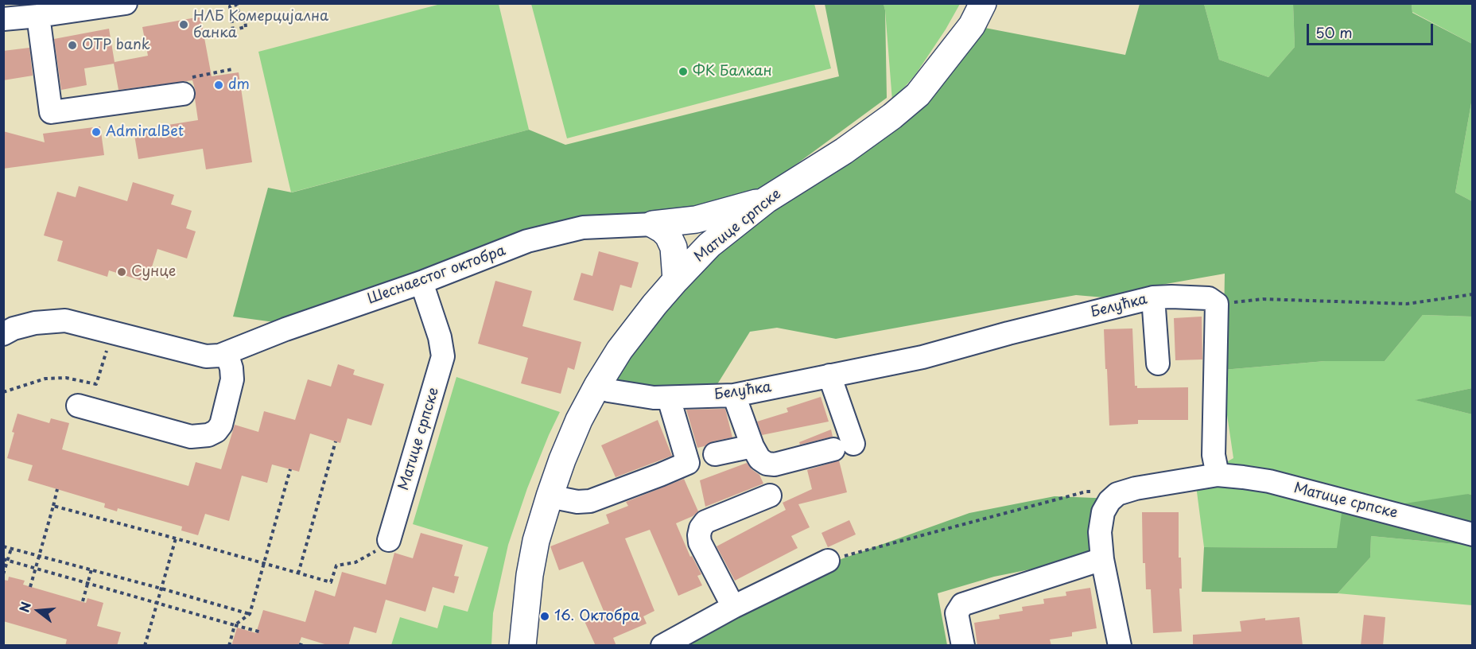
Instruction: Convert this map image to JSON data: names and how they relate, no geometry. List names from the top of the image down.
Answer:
{
  "streets": {
    "main road": ["Матице српске"],
    "street": ["Шеснаестог октобра", "Белућка"]
  },
  "crossings": [
    ["Матице српске", "Шеснаестог октобра"],
    ["Матице српске", "Белућка"]
  ],
  "places": [
    "НЛБ Комерцијална банка",
    "OTP bank",
    "ФК Балкан",
    "dm",
    "AdmiralBet",
    "Сунце",
    "16. Октобра"
  ],
  "scale_bar": "50 m",
  "north": "left"
}
